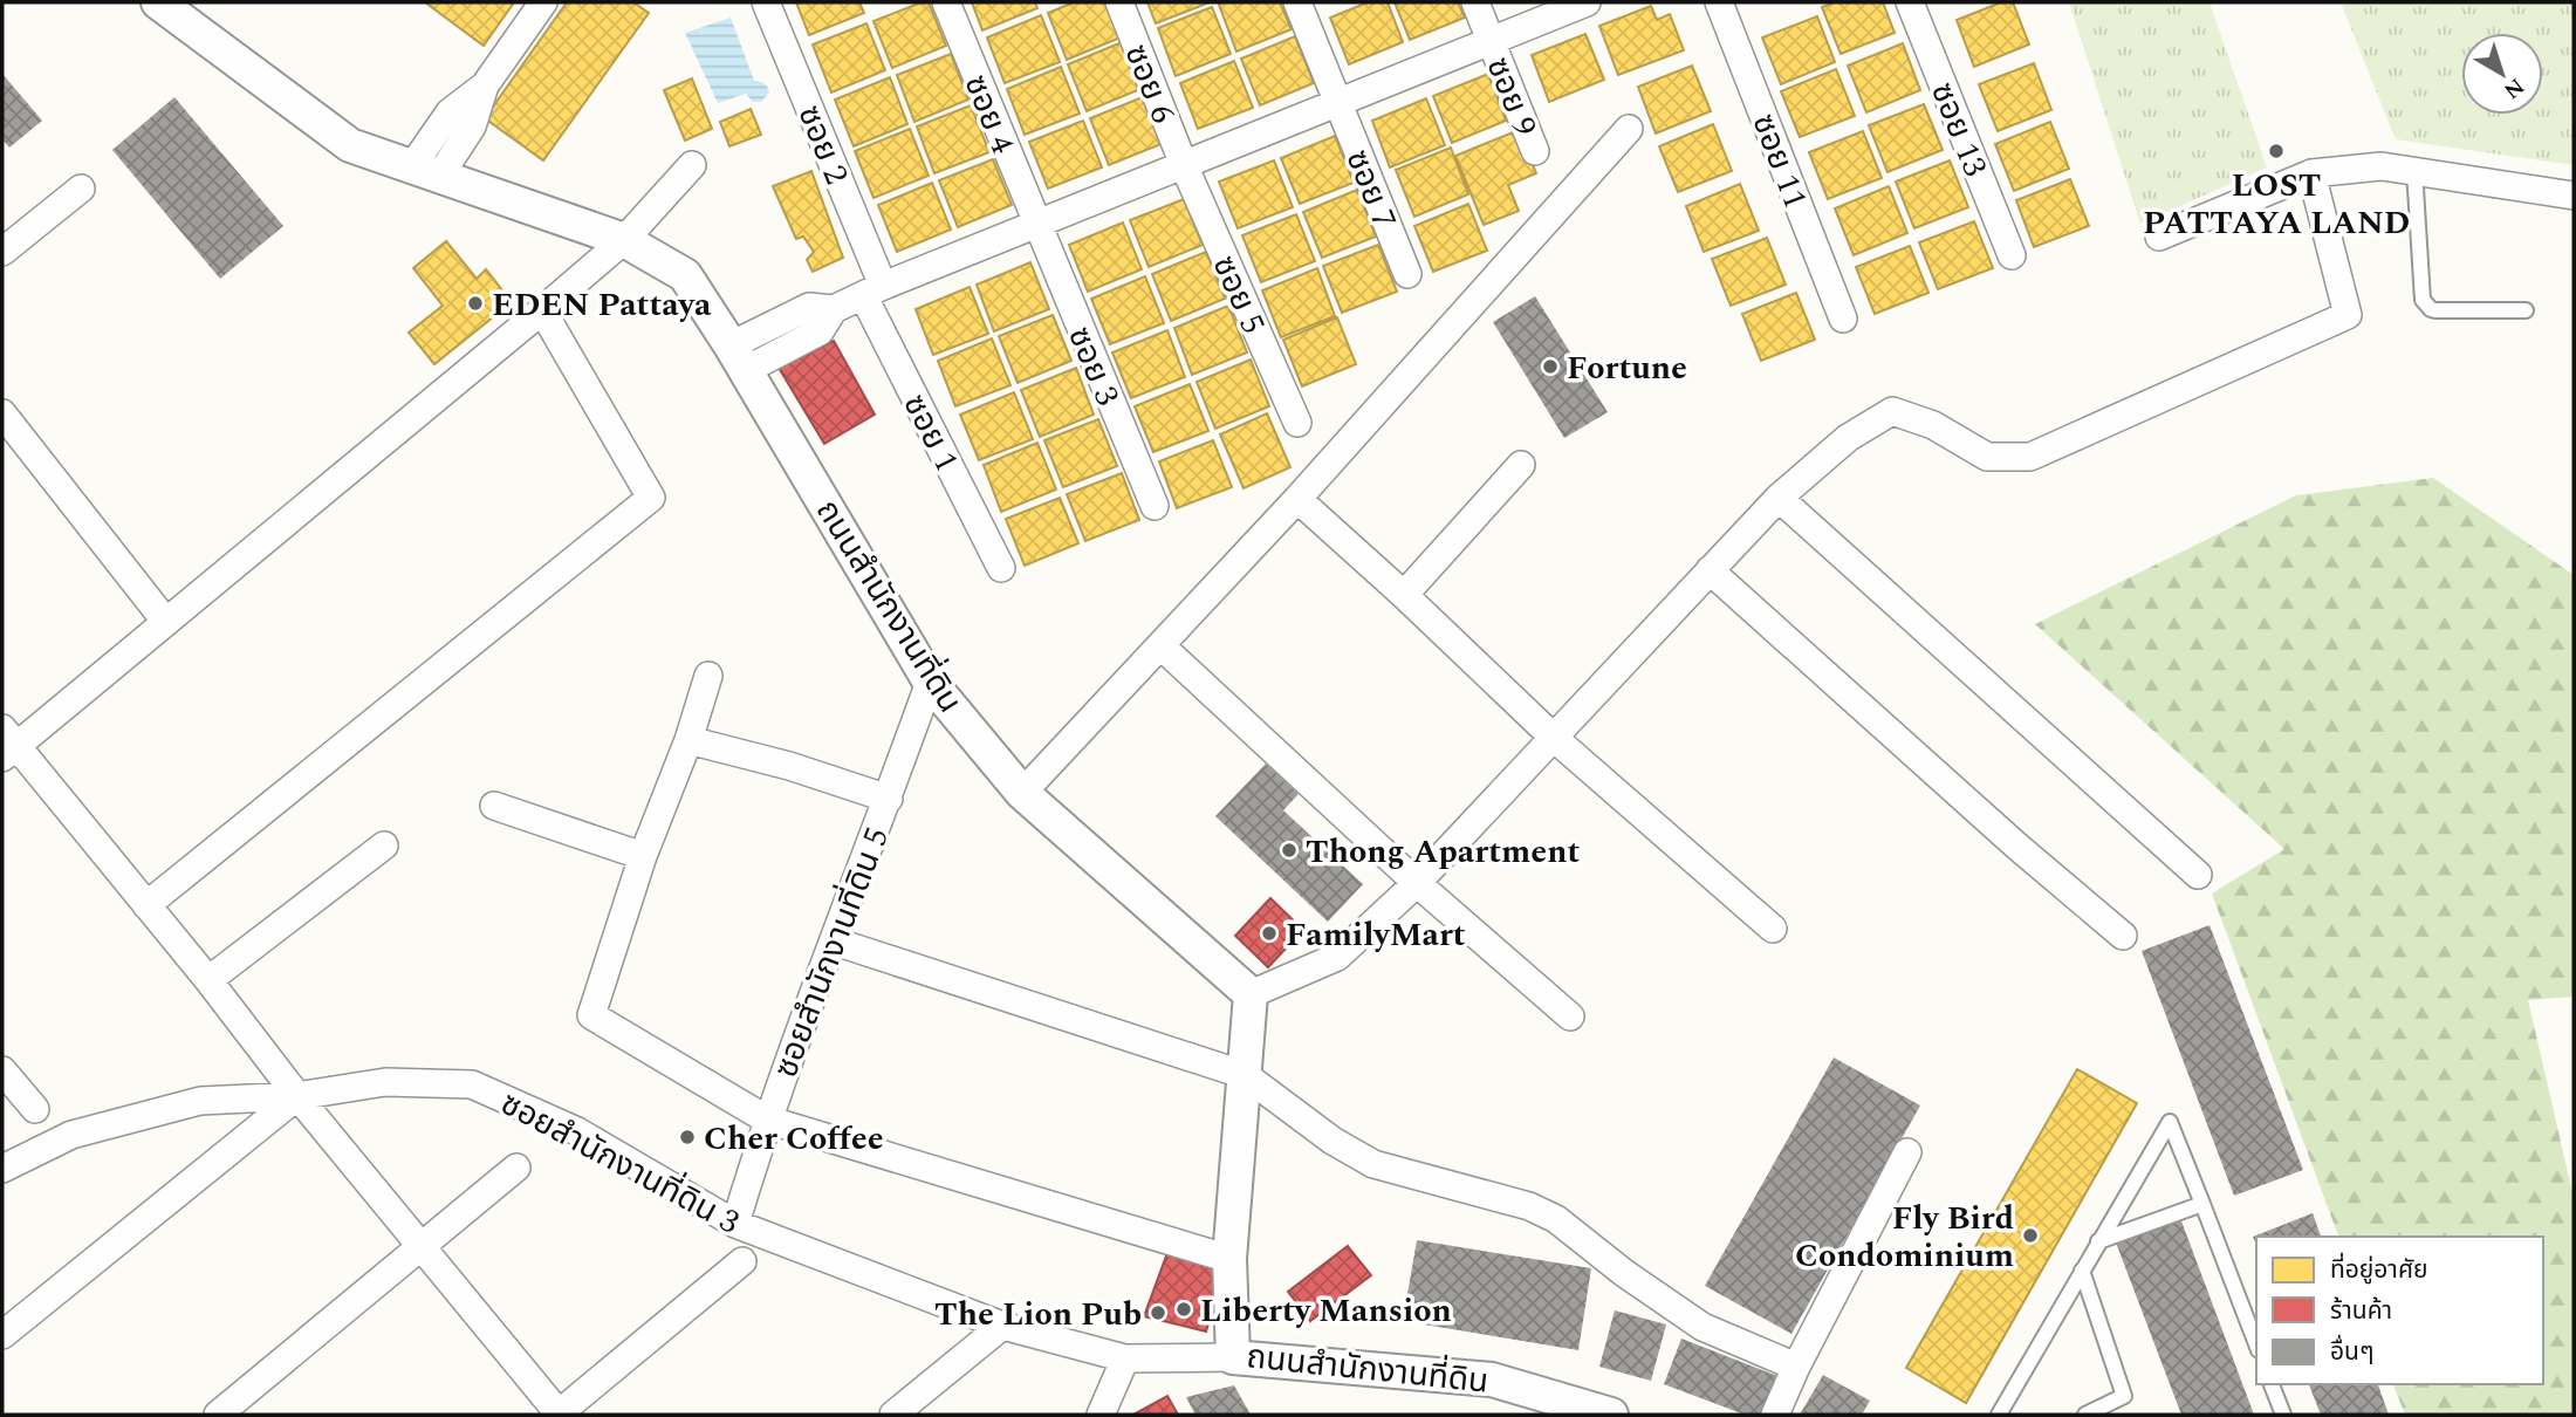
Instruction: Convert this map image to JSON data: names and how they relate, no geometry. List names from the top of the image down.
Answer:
{
  "streets": {
    "street": [
      "ซอย 6",
      "ซอย 9",
      "ซอย 4",
      "ซอย 13",
      "ซอย 2",
      "ซอย 11",
      "ซอย 7",
      "ซอย 5",
      "ซอย 3",
      "ซอย 1",
      "ถนนสำนักงานที่ดิน",
      "ซอยสำนักงานที่ดิน 5",
      "ซอยสำนักงานที่ดิน 3"
    ]
  },
  "crossings": [
    ["ซอย 6", "ซอย 5"],
    ["ซอย 4", "ซอย 3"],
    ["ซอย 2", "ซอย 1"],
    ["ถนนสำนักงานที่ดิน", "ซอยสำนักงานที่ดิน 5"],
    ["ถนนสำนักงานที่ดิน", "ซอยสำนักงานที่ดิน 3"],
    ["ซอยสำนักงานที่ดิน 5", "ซอยสำนักงานที่ดิน 3"]
  ],
  "places": [
    "LOST PATTAYA LAND",
    "EDEN Pattaya",
    "Fortune",
    "Thong Apartment",
    "FamilyMart",
    "Cher Coffee",
    "Fly Bird Condominium",
    "Liberty Mansion",
    "The Lion Pub"
  ],
  "legend": ["ที่อยู่อาศัย", "ร้านค้า", "อื่นๆ"],
  "north": "bottom right"
}
